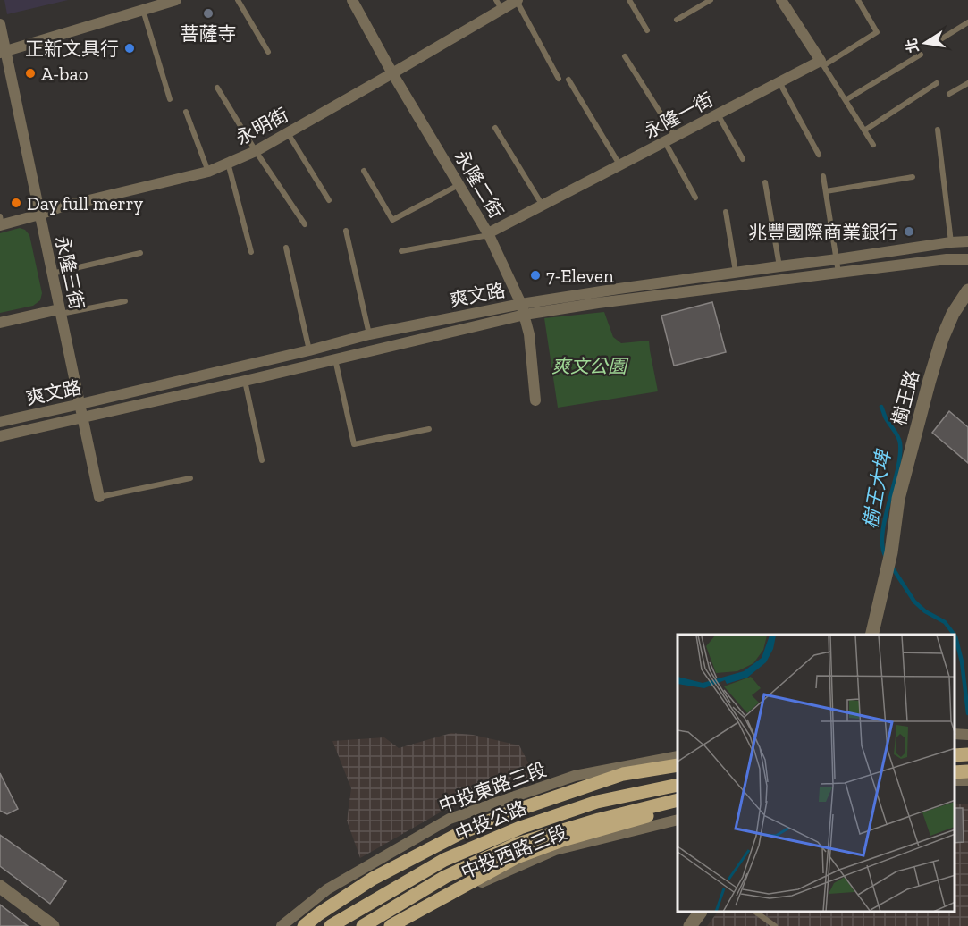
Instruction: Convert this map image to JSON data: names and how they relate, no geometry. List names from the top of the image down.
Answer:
{
  "streets": {
    "main road": ["中投公路"],
    "street": [
      "永隆一街",
      "永明街",
      "永隆二街",
      "永隆三街",
      "爽文路",
      "樹王路",
      "中投東路三段",
      "中投西路三段"
    ]
  },
  "crossings": [
    ["永隆一街", "永隆二街"],
    ["永明街", "永隆二街"],
    ["永明街", "永隆三街"],
    ["永隆二街", "爽文路"],
    ["永隆三街", "爽文路"]
  ],
  "water": ["樹王大埤"],
  "parks": ["爽文公園"],
  "places": [
    "菩薩寺",
    "正新文具行",
    "A-bao",
    "Day full merry",
    "兆豐國際商業銀行",
    "7-Eleven"
  ],
  "north": "left"
}
